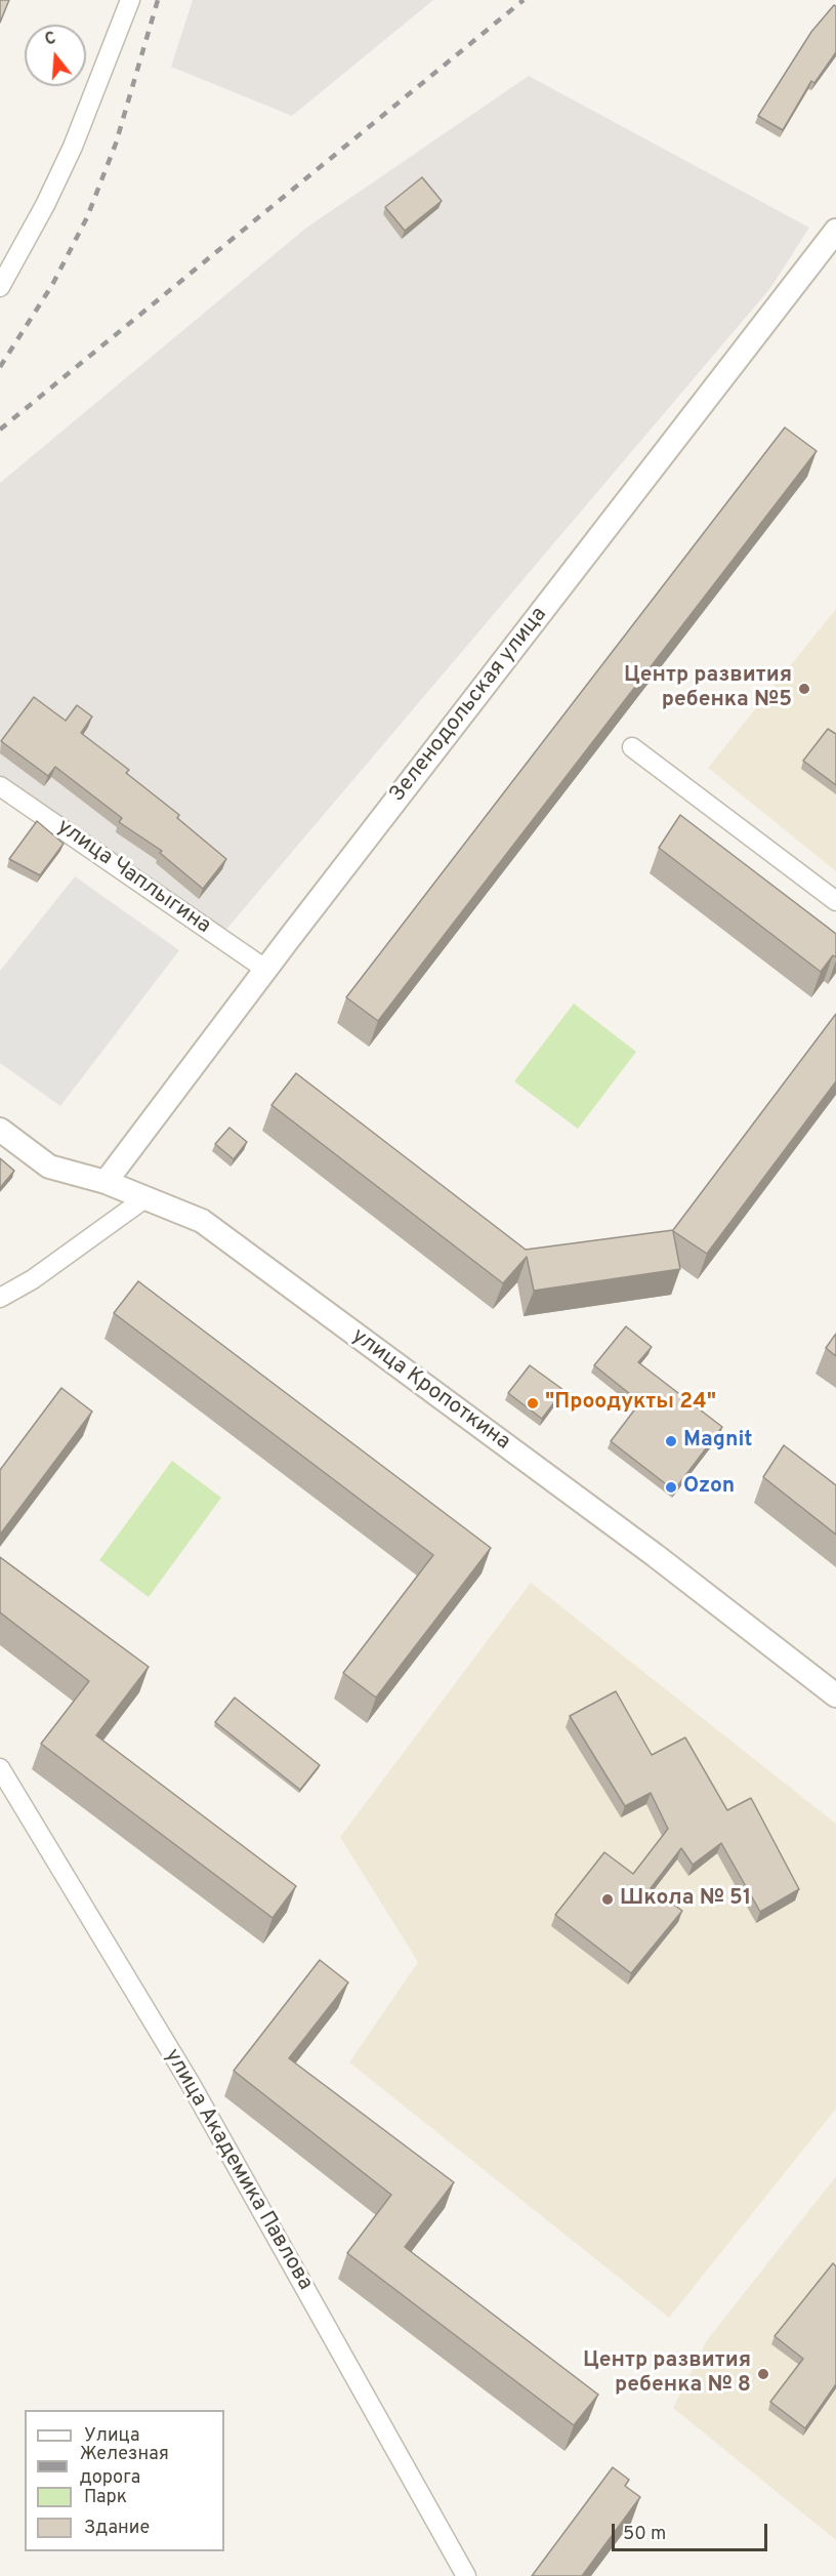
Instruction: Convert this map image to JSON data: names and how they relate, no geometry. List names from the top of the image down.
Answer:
{
  "streets": {
    "street": [
      "Зеленодольская улица",
      "улица Чаплыгина",
      "улица Кропоткина",
      "улица Академика Павлова"
    ]
  },
  "crossings": [
    ["Зеленодольская улица", "улица Чаплыгина"],
    ["Зеленодольская улица", "улица Кропоткина"]
  ],
  "places": [
    "Центр развития ребенка №5",
    "\"Проодукты 24\"",
    "Magnit",
    "Ozon",
    "Школа № 51",
    "Центр развития ребенка № 8"
  ],
  "legend": [
    "Улица",
    "Железная дорога",
    "Парк",
    "Здание"
  ],
  "scale_bar": "50 m",
  "north": "top"
}
